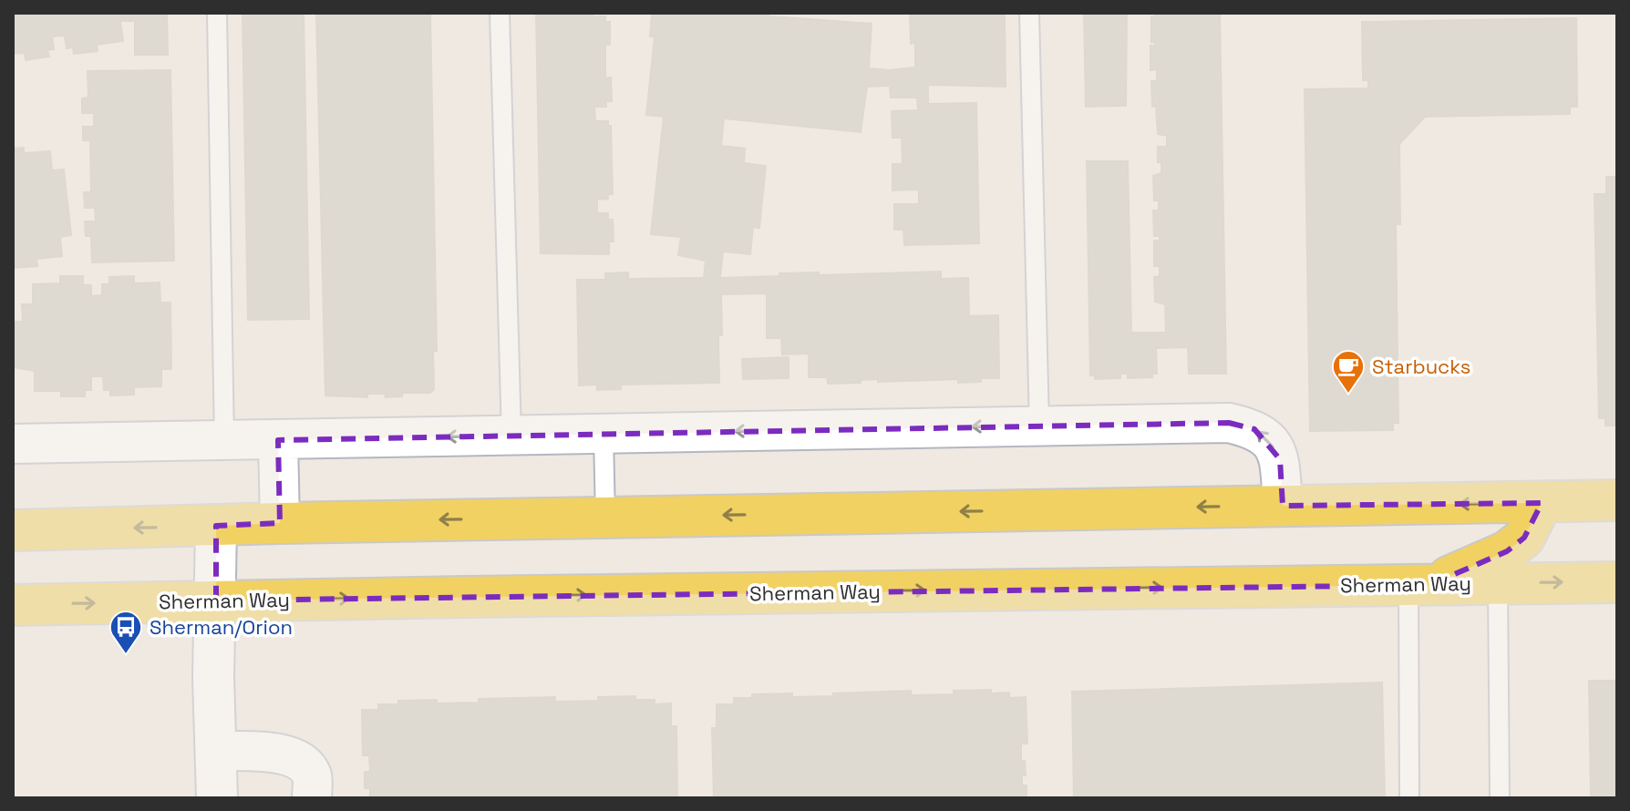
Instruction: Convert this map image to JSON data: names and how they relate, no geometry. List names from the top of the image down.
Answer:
{
  "streets": {
    "main road": ["Sherman Way"]
  },
  "places": {
    "cafe": ["Starbucks"],
    "bus stop": ["Sherman/Orion"]
  }
}
